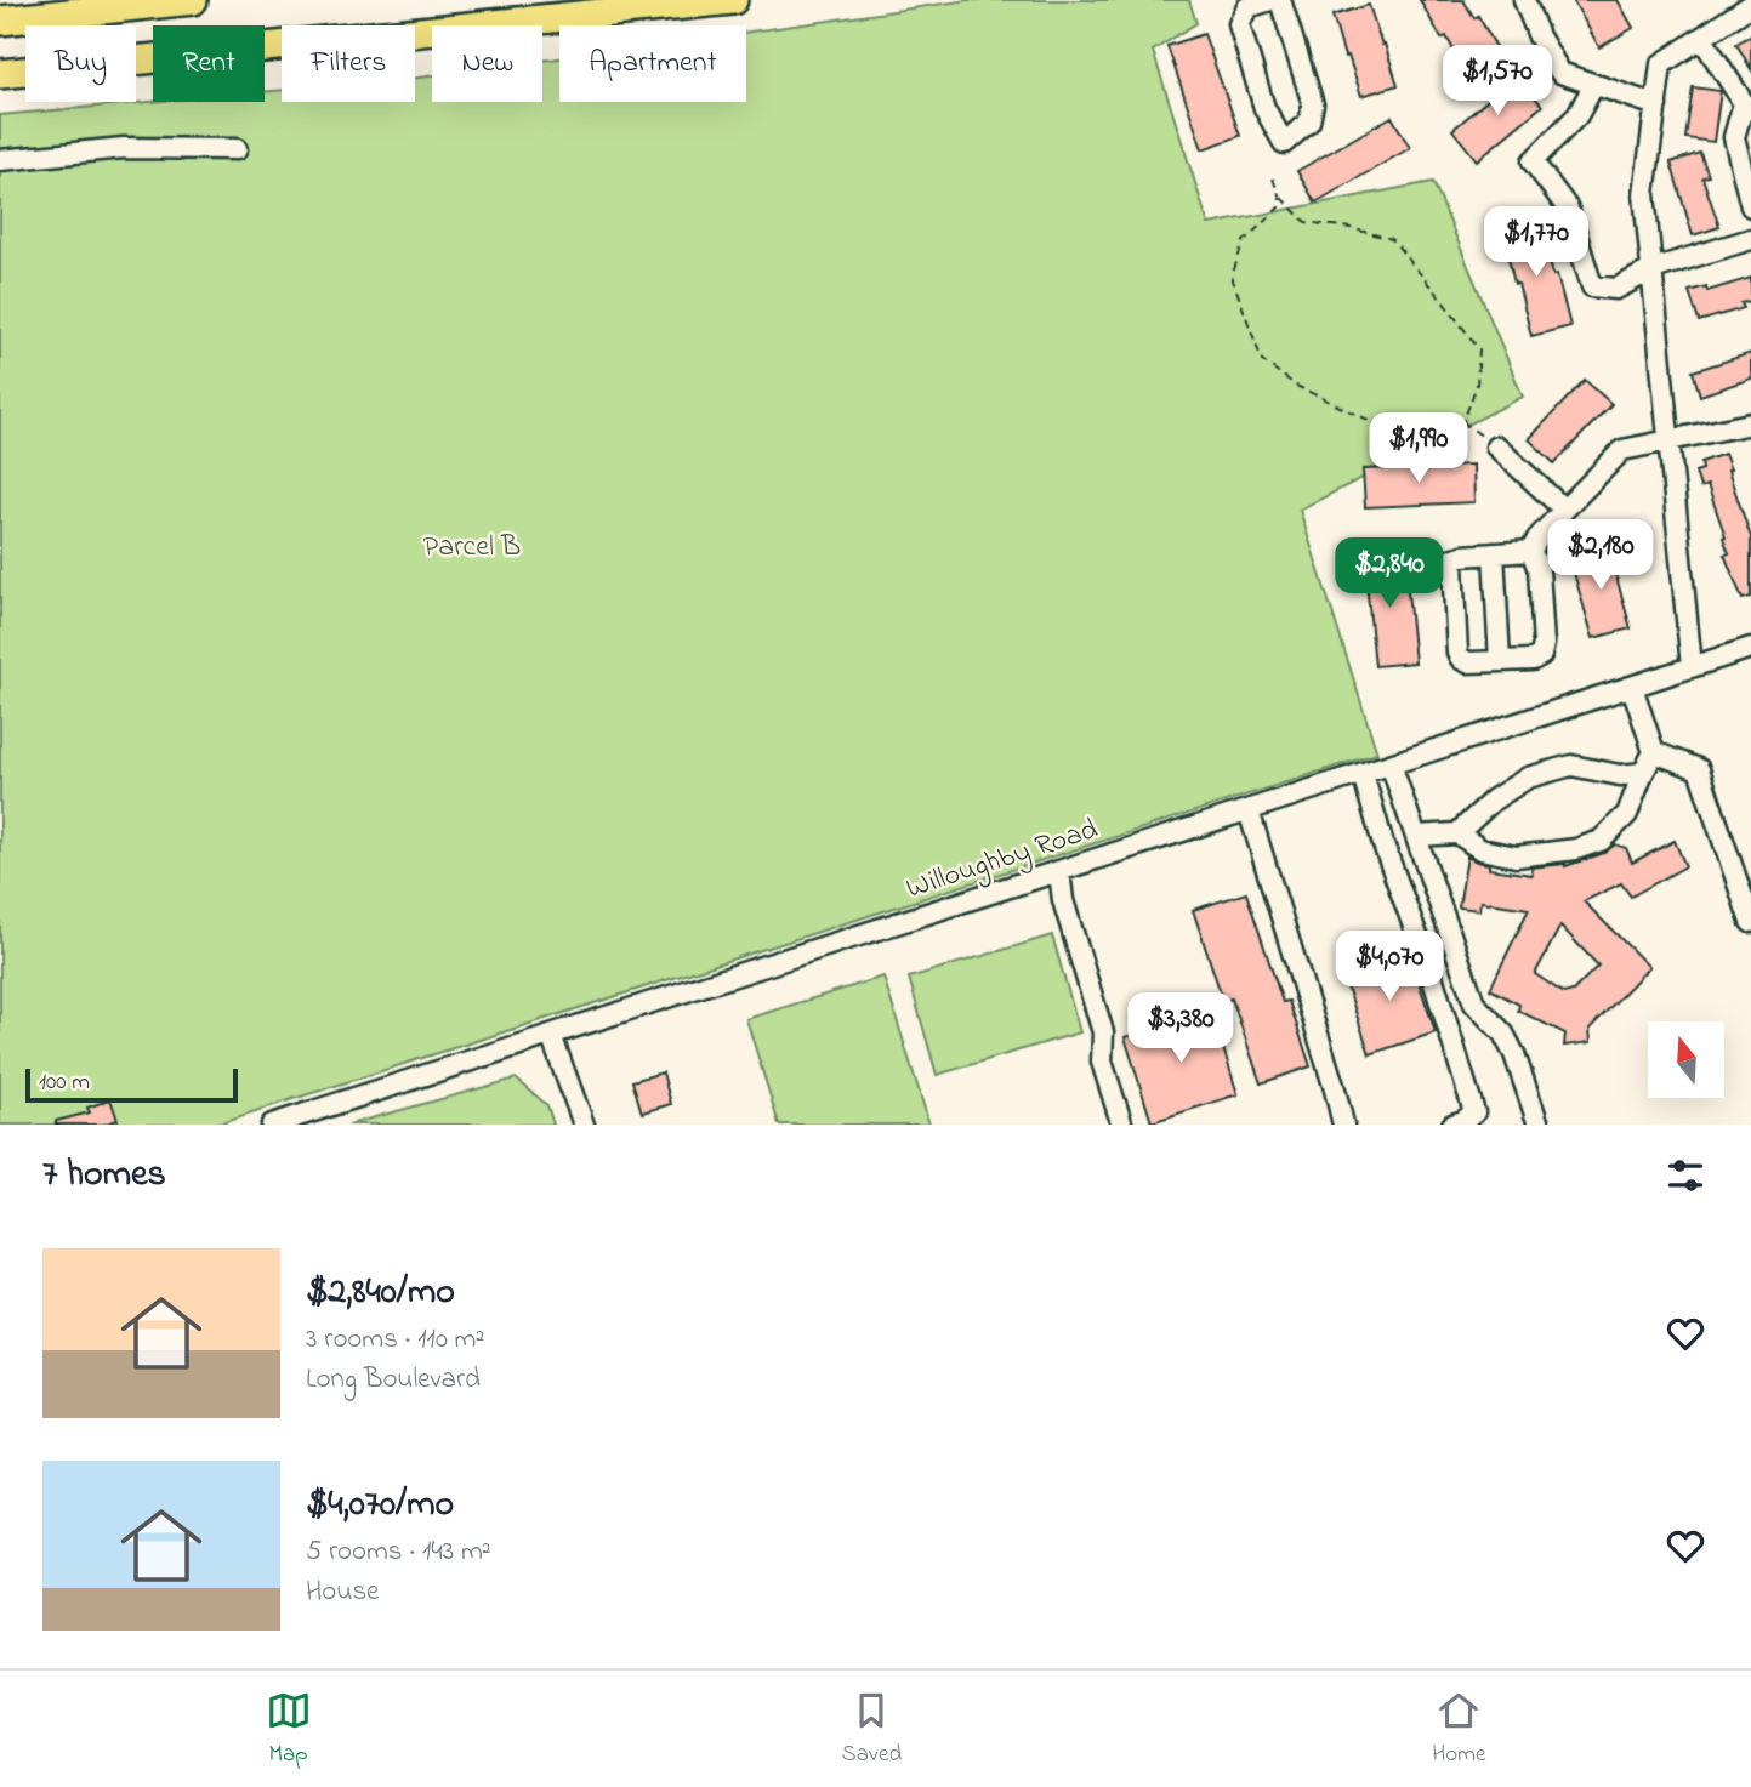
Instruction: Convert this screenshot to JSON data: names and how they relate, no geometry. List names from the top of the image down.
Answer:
{
  "streets": {
    "street": ["Willoughby Road"]
  },
  "parks": ["Parcel B"],
  "scale_bar": "100 m",
  "north": "top",
  "page": {
    "chip": [
      "Buy",
      "Rent",
      "Filters",
      "New",
      "Apartment"
    ],
    "price": [
      "$1,570",
      "$1,770",
      "$1,990",
      "$2,180",
      "$2,840",
      "$4,070",
      "$3,380"
    ],
    "scale": "100 m",
    "heading": "7 homes",
    "list": [
      {
        "name": "$2,840/mo",
        "note": "3 rooms · 110 m² · Long Boulevard"
      },
      {
        "name": "$4,070/mo",
        "note": "5 rooms · 143 m² · House"
      }
    ],
    "tabs": ["Map", "Saved", "Home"]
  }
}
